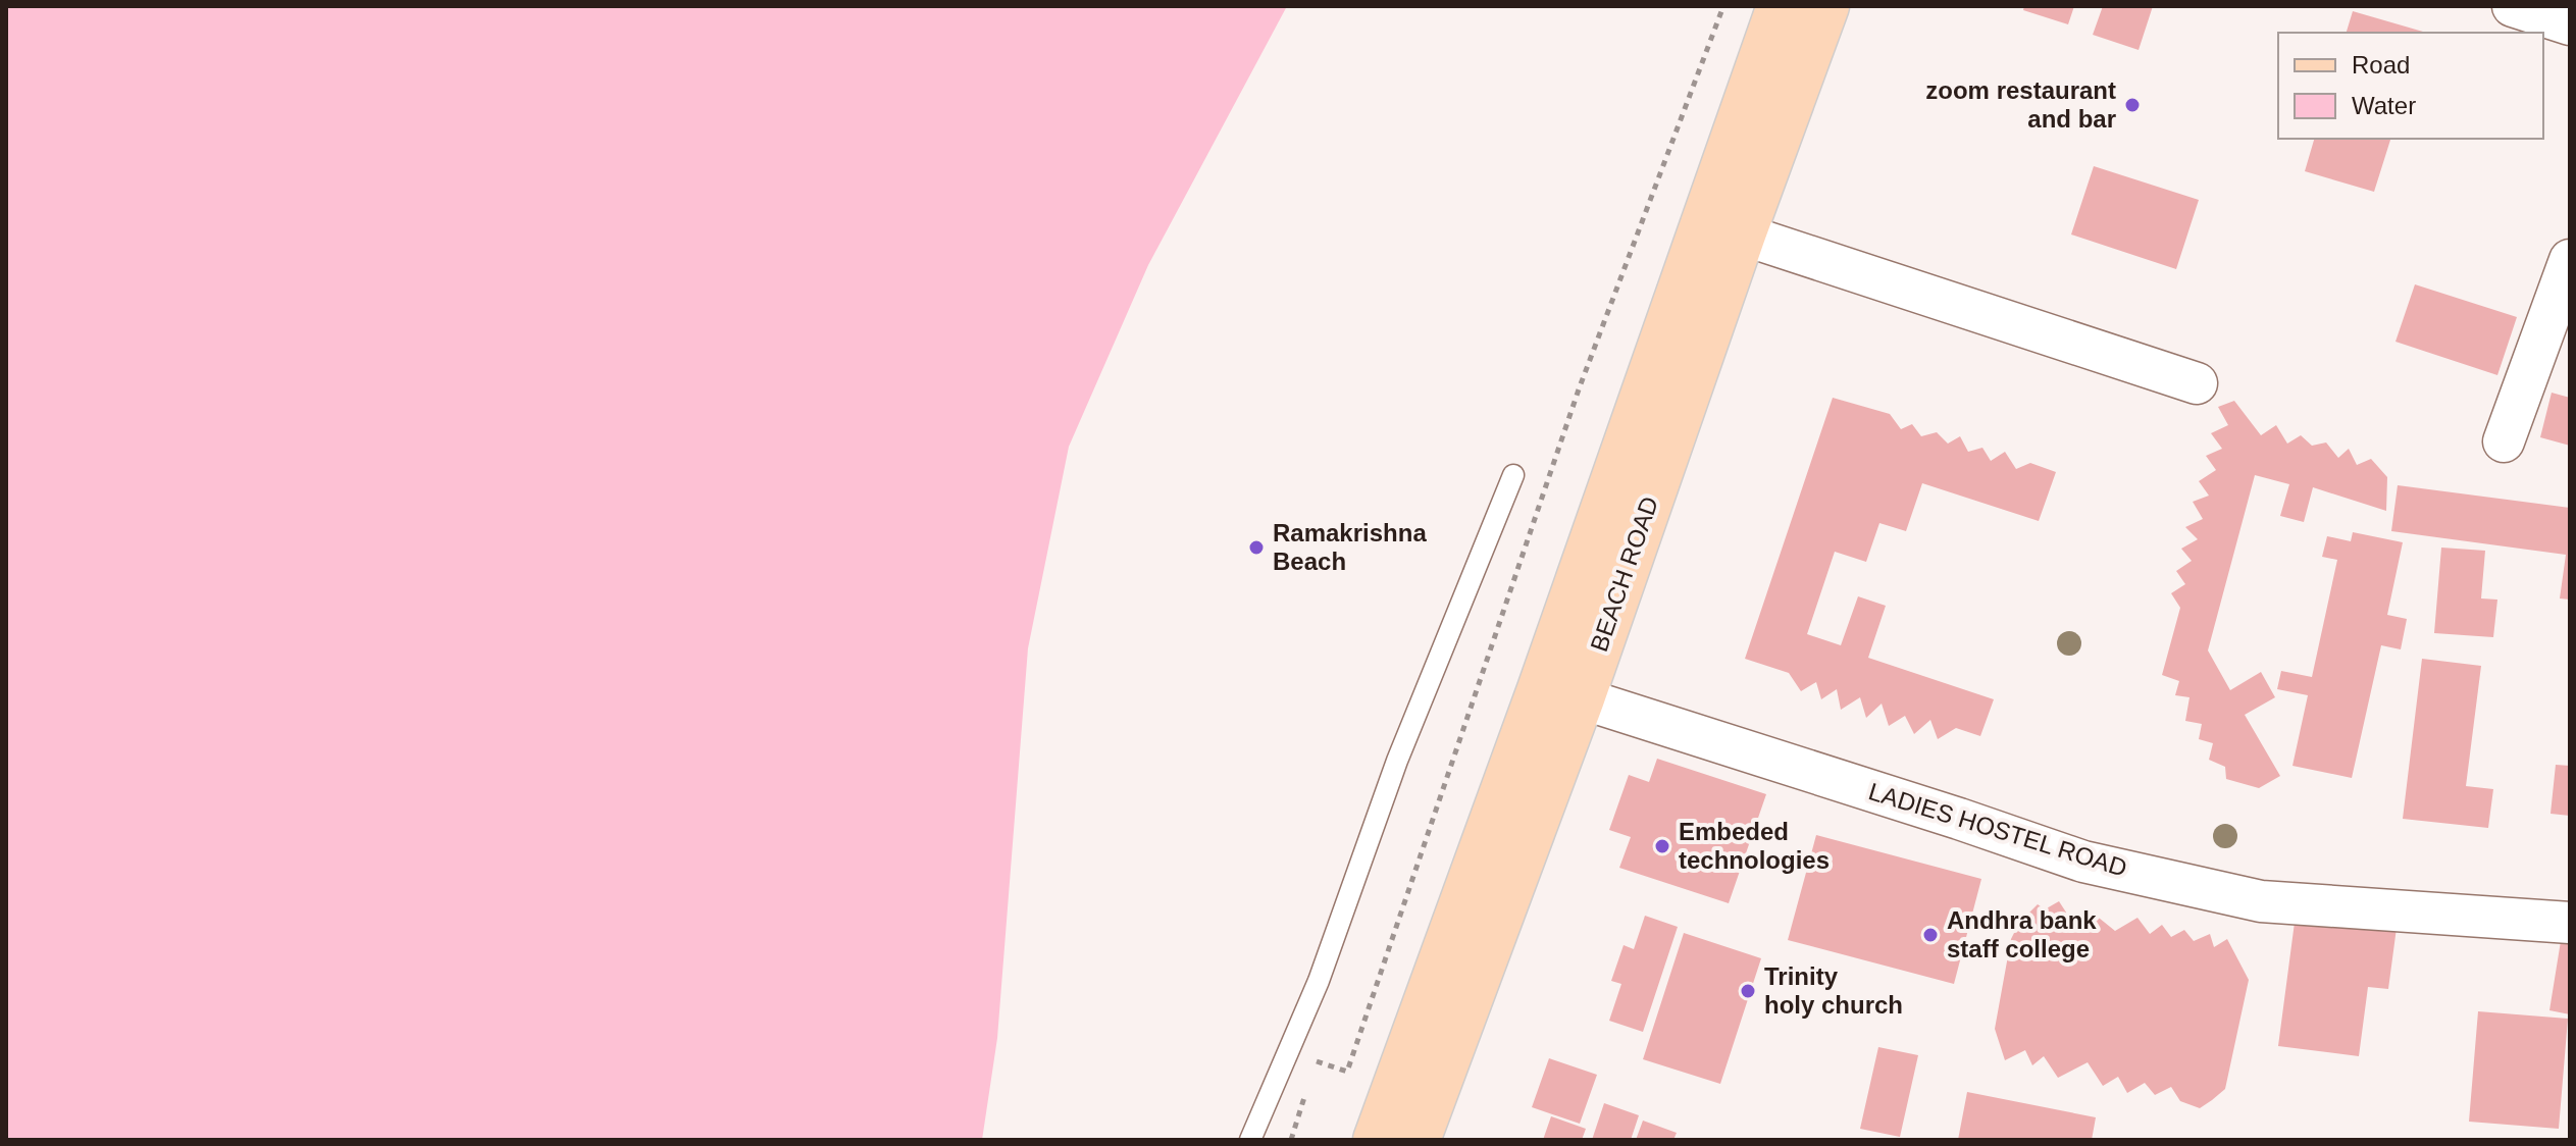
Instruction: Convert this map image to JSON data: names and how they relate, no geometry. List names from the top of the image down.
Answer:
{
  "streets": {
    "main road": ["BEACH ROAD"],
    "street": ["LADIES HOSTEL ROAD"]
  },
  "crossings": [
    ["BEACH ROAD", "LADIES HOSTEL ROAD"]
  ],
  "places": [
    "zoom restaurant and bar",
    "Ramakrishna Beach",
    "Embeded technologies",
    "Andhra bank staff college",
    "Trinity holy church"
  ],
  "legend": ["Road", "Water"]
}
